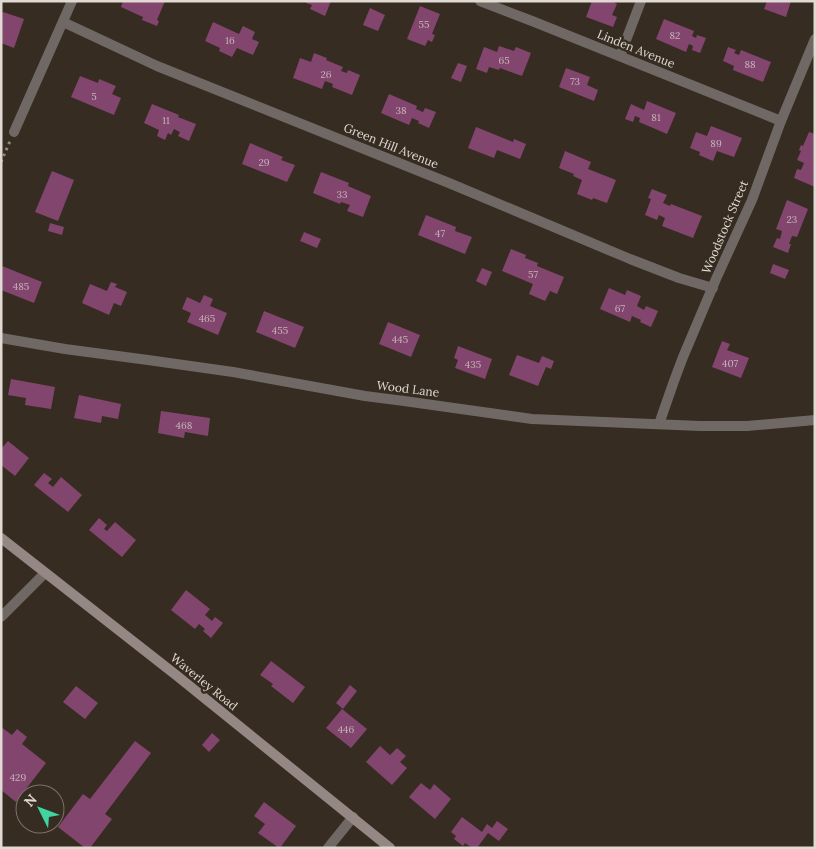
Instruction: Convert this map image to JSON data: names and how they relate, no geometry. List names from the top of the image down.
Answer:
{
  "streets": {
    "main road": ["Waverley Road"],
    "street": [
      "Linden Avenue",
      "Green Hill Avenue",
      "Woodstock Street",
      "Wood Lane"
    ]
  },
  "crossings": [
    ["Linden Avenue", "Woodstock Street"],
    ["Green Hill Avenue", "Woodstock Street"],
    ["Woodstock Street", "Wood Lane"]
  ],
  "house_numbers": [
    "55",
    "82",
    "16",
    "65",
    "88",
    "26",
    "73",
    "5",
    "38",
    "81",
    "11",
    "89",
    "29",
    "33",
    "23",
    "47",
    "57",
    "485",
    "67",
    "465",
    "455",
    "445",
    "407",
    "435",
    "468",
    "446",
    "429"
  ],
  "north": "top left"
}
